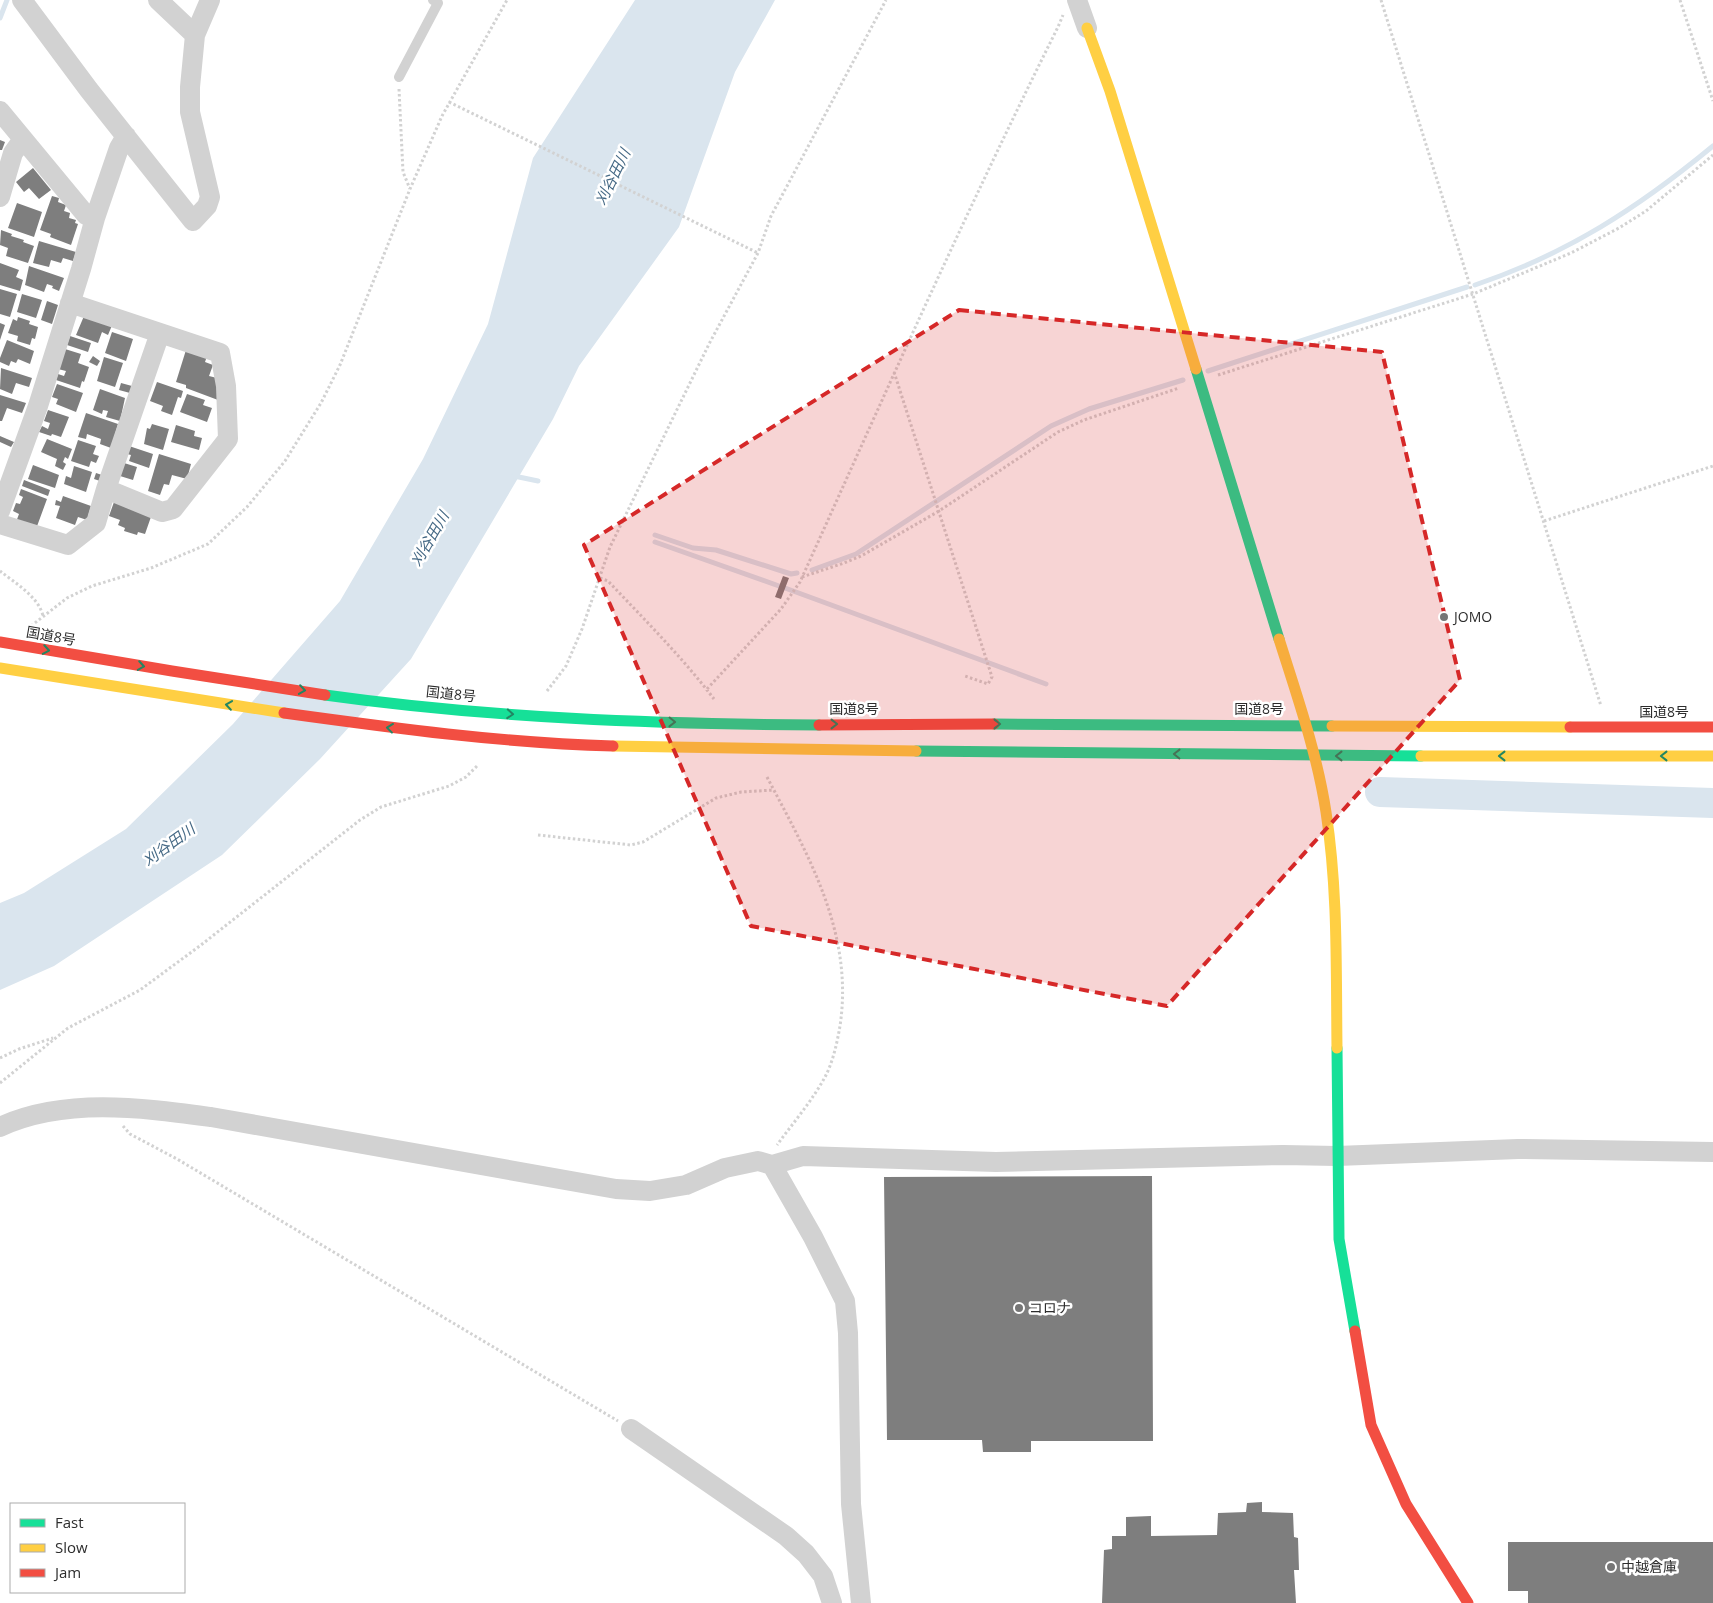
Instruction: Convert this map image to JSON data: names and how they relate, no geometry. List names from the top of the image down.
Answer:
{
  "streets": {
    "main road": ["国道8号"]
  },
  "water": ["刈谷田川"],
  "places": ["JOMO", "コロナ", "中越倉庫"],
  "legend": ["Fast", "Slow", "Jam"]
}
